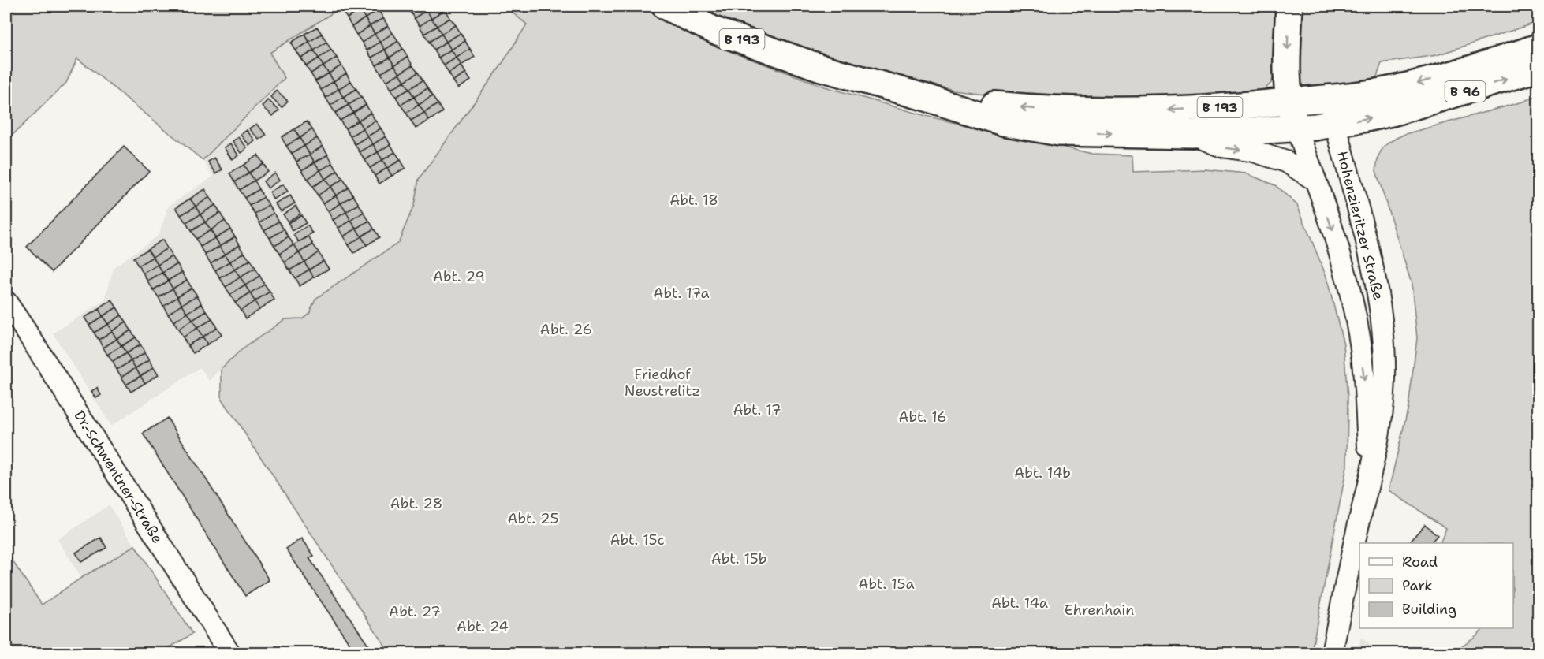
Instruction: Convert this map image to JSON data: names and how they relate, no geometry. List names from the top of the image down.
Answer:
{
  "streets": {
    "main road": ["B 193", "B 96"],
    "street": ["Hohenzieritzer Straße", "Dr.-Schwentner-Straße"]
  },
  "crossings": [
    ["B 193", "B 96"],
    ["B 193", "Hohenzieritzer Straße"],
    ["B 96", "Hohenzieritzer Straße"]
  ],
  "parks": [
    "Abt. 18",
    "Abt. 29",
    "Abt. 17a",
    "Abt. 26",
    "Friedhof Neustrelitz",
    "Abt. 17",
    "Abt. 16",
    "Abt. 14b",
    "Abt. 28",
    "Abt. 25",
    "Abt. 15c",
    "Abt. 15b",
    "Abt. 15a",
    "Abt. 14a",
    "Ehrenhain",
    "Abt. 27",
    "Abt. 24"
  ],
  "legend": ["Road", "Park", "Building"]
}
